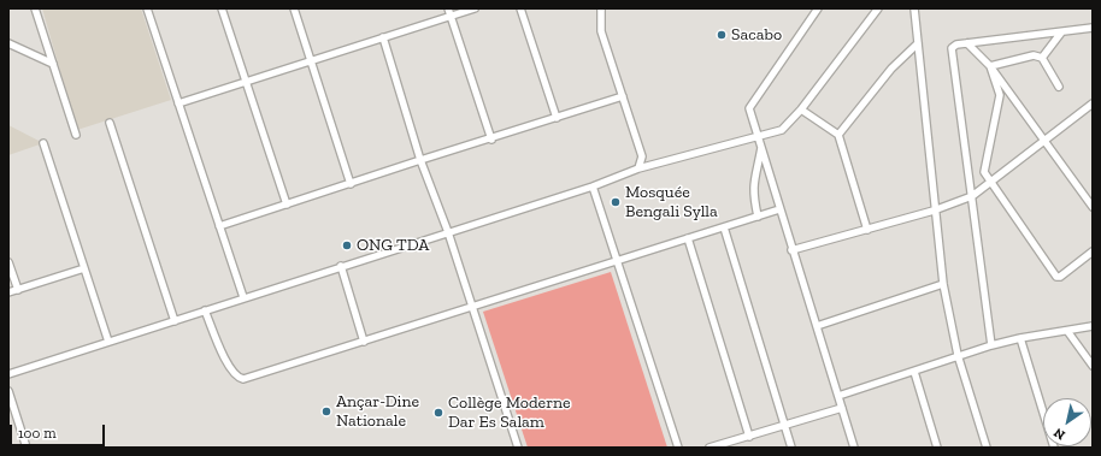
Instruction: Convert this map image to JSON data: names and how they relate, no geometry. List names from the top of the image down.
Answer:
{
  "places": [
    "Sacabo",
    "Mosquée Bengali Sylla",
    "ONG TDA",
    "Ançar-Dine Nationale",
    "Collège Moderne Dar Es Salam"
  ],
  "scale_bar": "100 m",
  "north": "bottom left"
}
